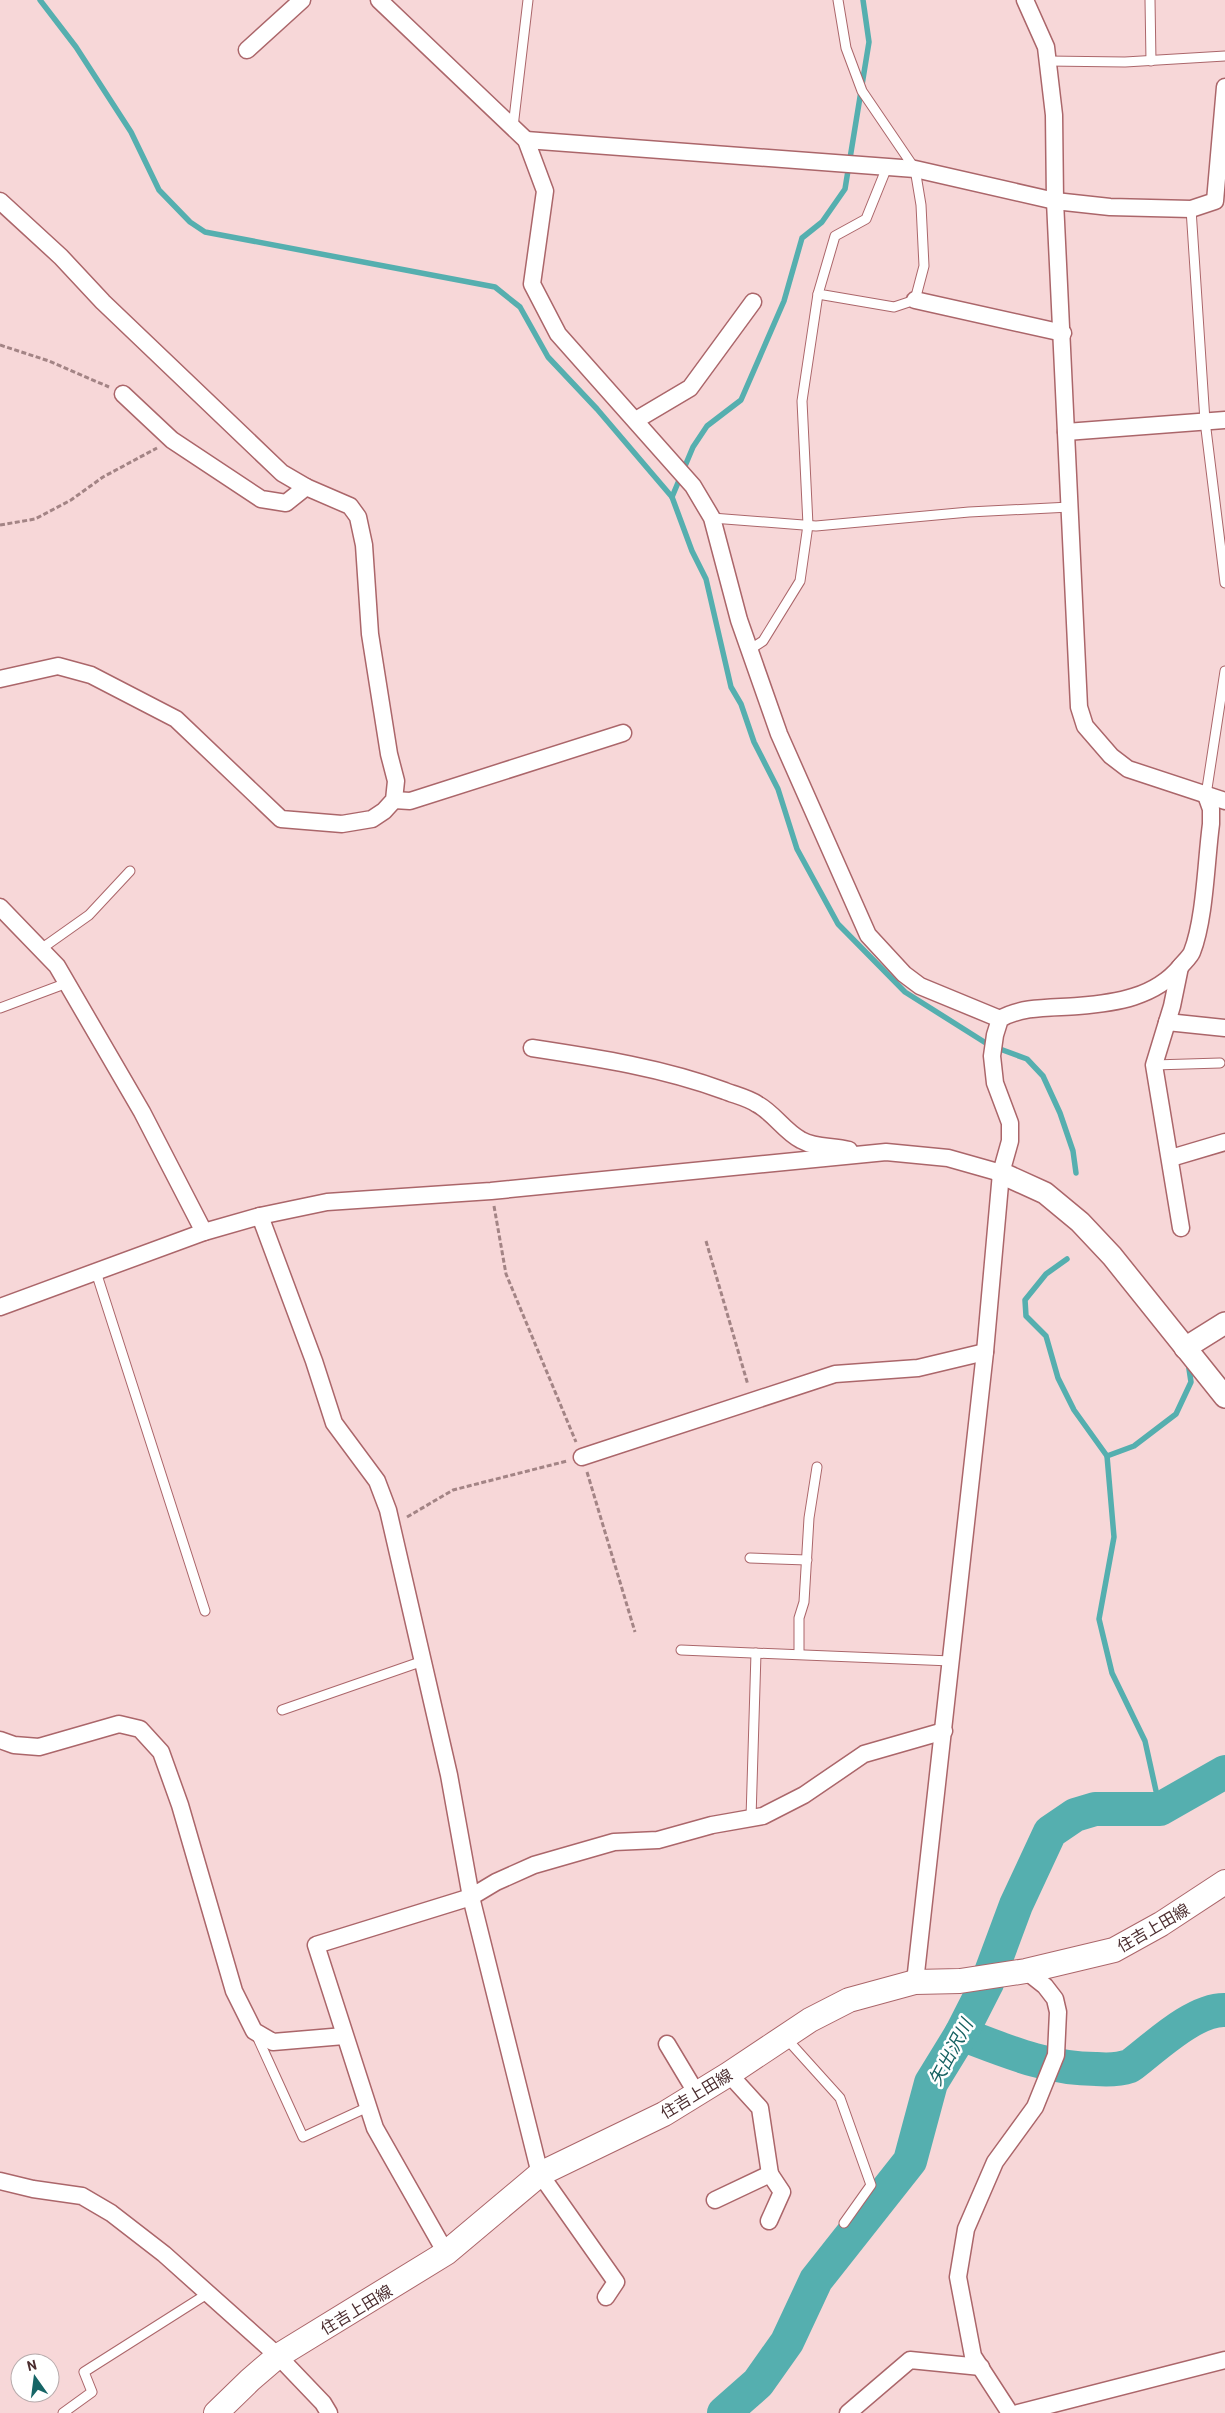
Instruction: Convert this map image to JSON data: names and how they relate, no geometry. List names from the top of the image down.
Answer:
{
  "streets": {
    "main road": ["住吉上田線"]
  },
  "water": ["矢出沢川"],
  "north": "top"
}
